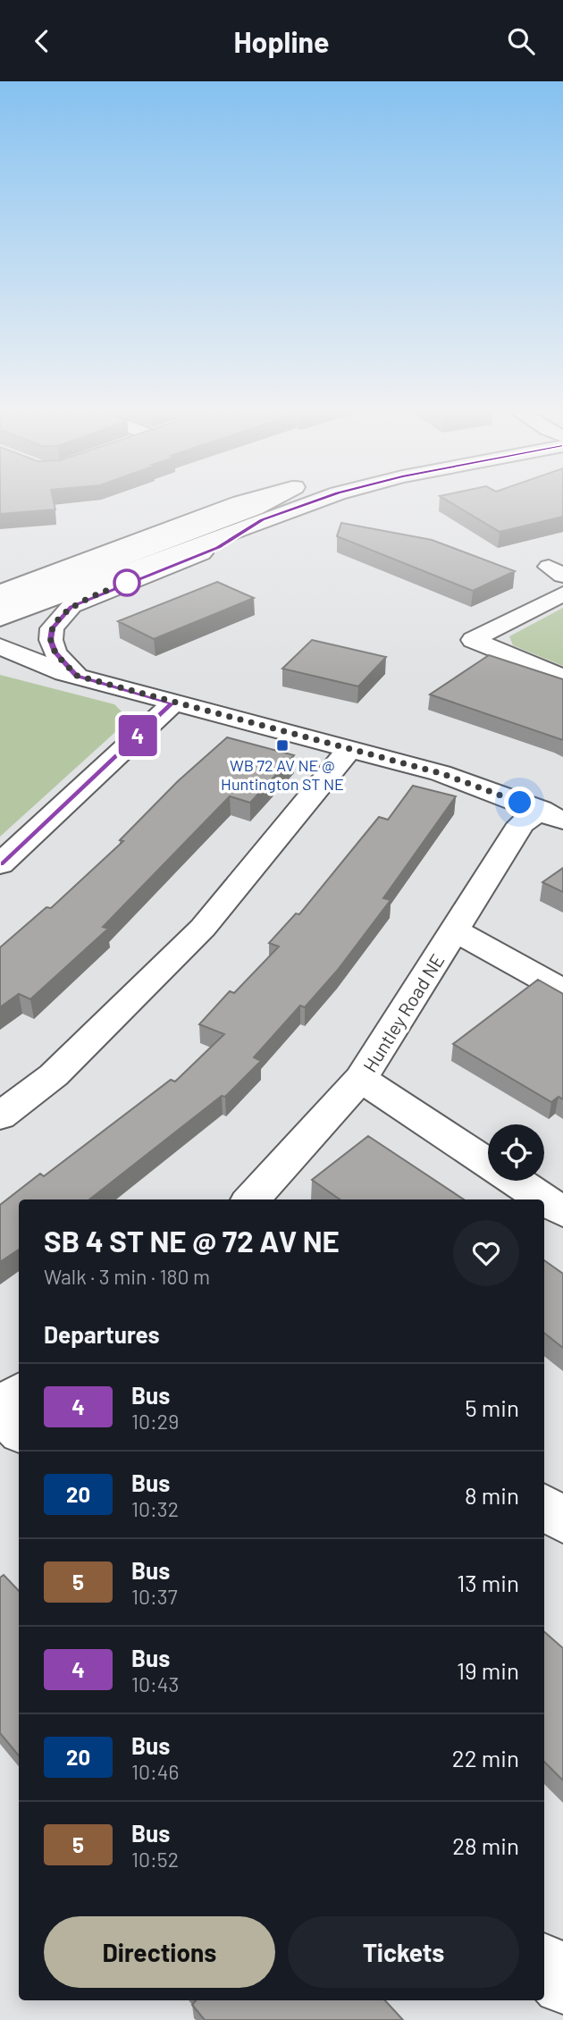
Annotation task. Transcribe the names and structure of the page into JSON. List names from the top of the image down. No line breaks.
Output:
{"streets":{"street":["Huntley Road NE"]},"places":{"transit":["WB 72 AV NE @ Huntington ST NE"]},"lines":["bus line 4"],"page":{"header":"Hopline","on_map":"4","heading":[["SB 4 ST NE @ 72 AV NE","Walk · 3 min · 180 m"],"Departures"],"list":[{"mark":"4","name":"Bus","note":"10:29","value":"5 min"},{"mark":"20","name":"Bus","note":"10:32","value":"8 min"},{"mark":"5","name":"Bus","note":"10:37","value":"13 min"},{"mark":"4","name":"Bus","note":"10:43","value":"19 min"},{"mark":"20","name":"Bus","note":"10:46","value":"22 min"},{"mark":"5","name":"Bus","note":"10:52","value":"28 min"}],"buttons":["Directions","Tickets"]}}
